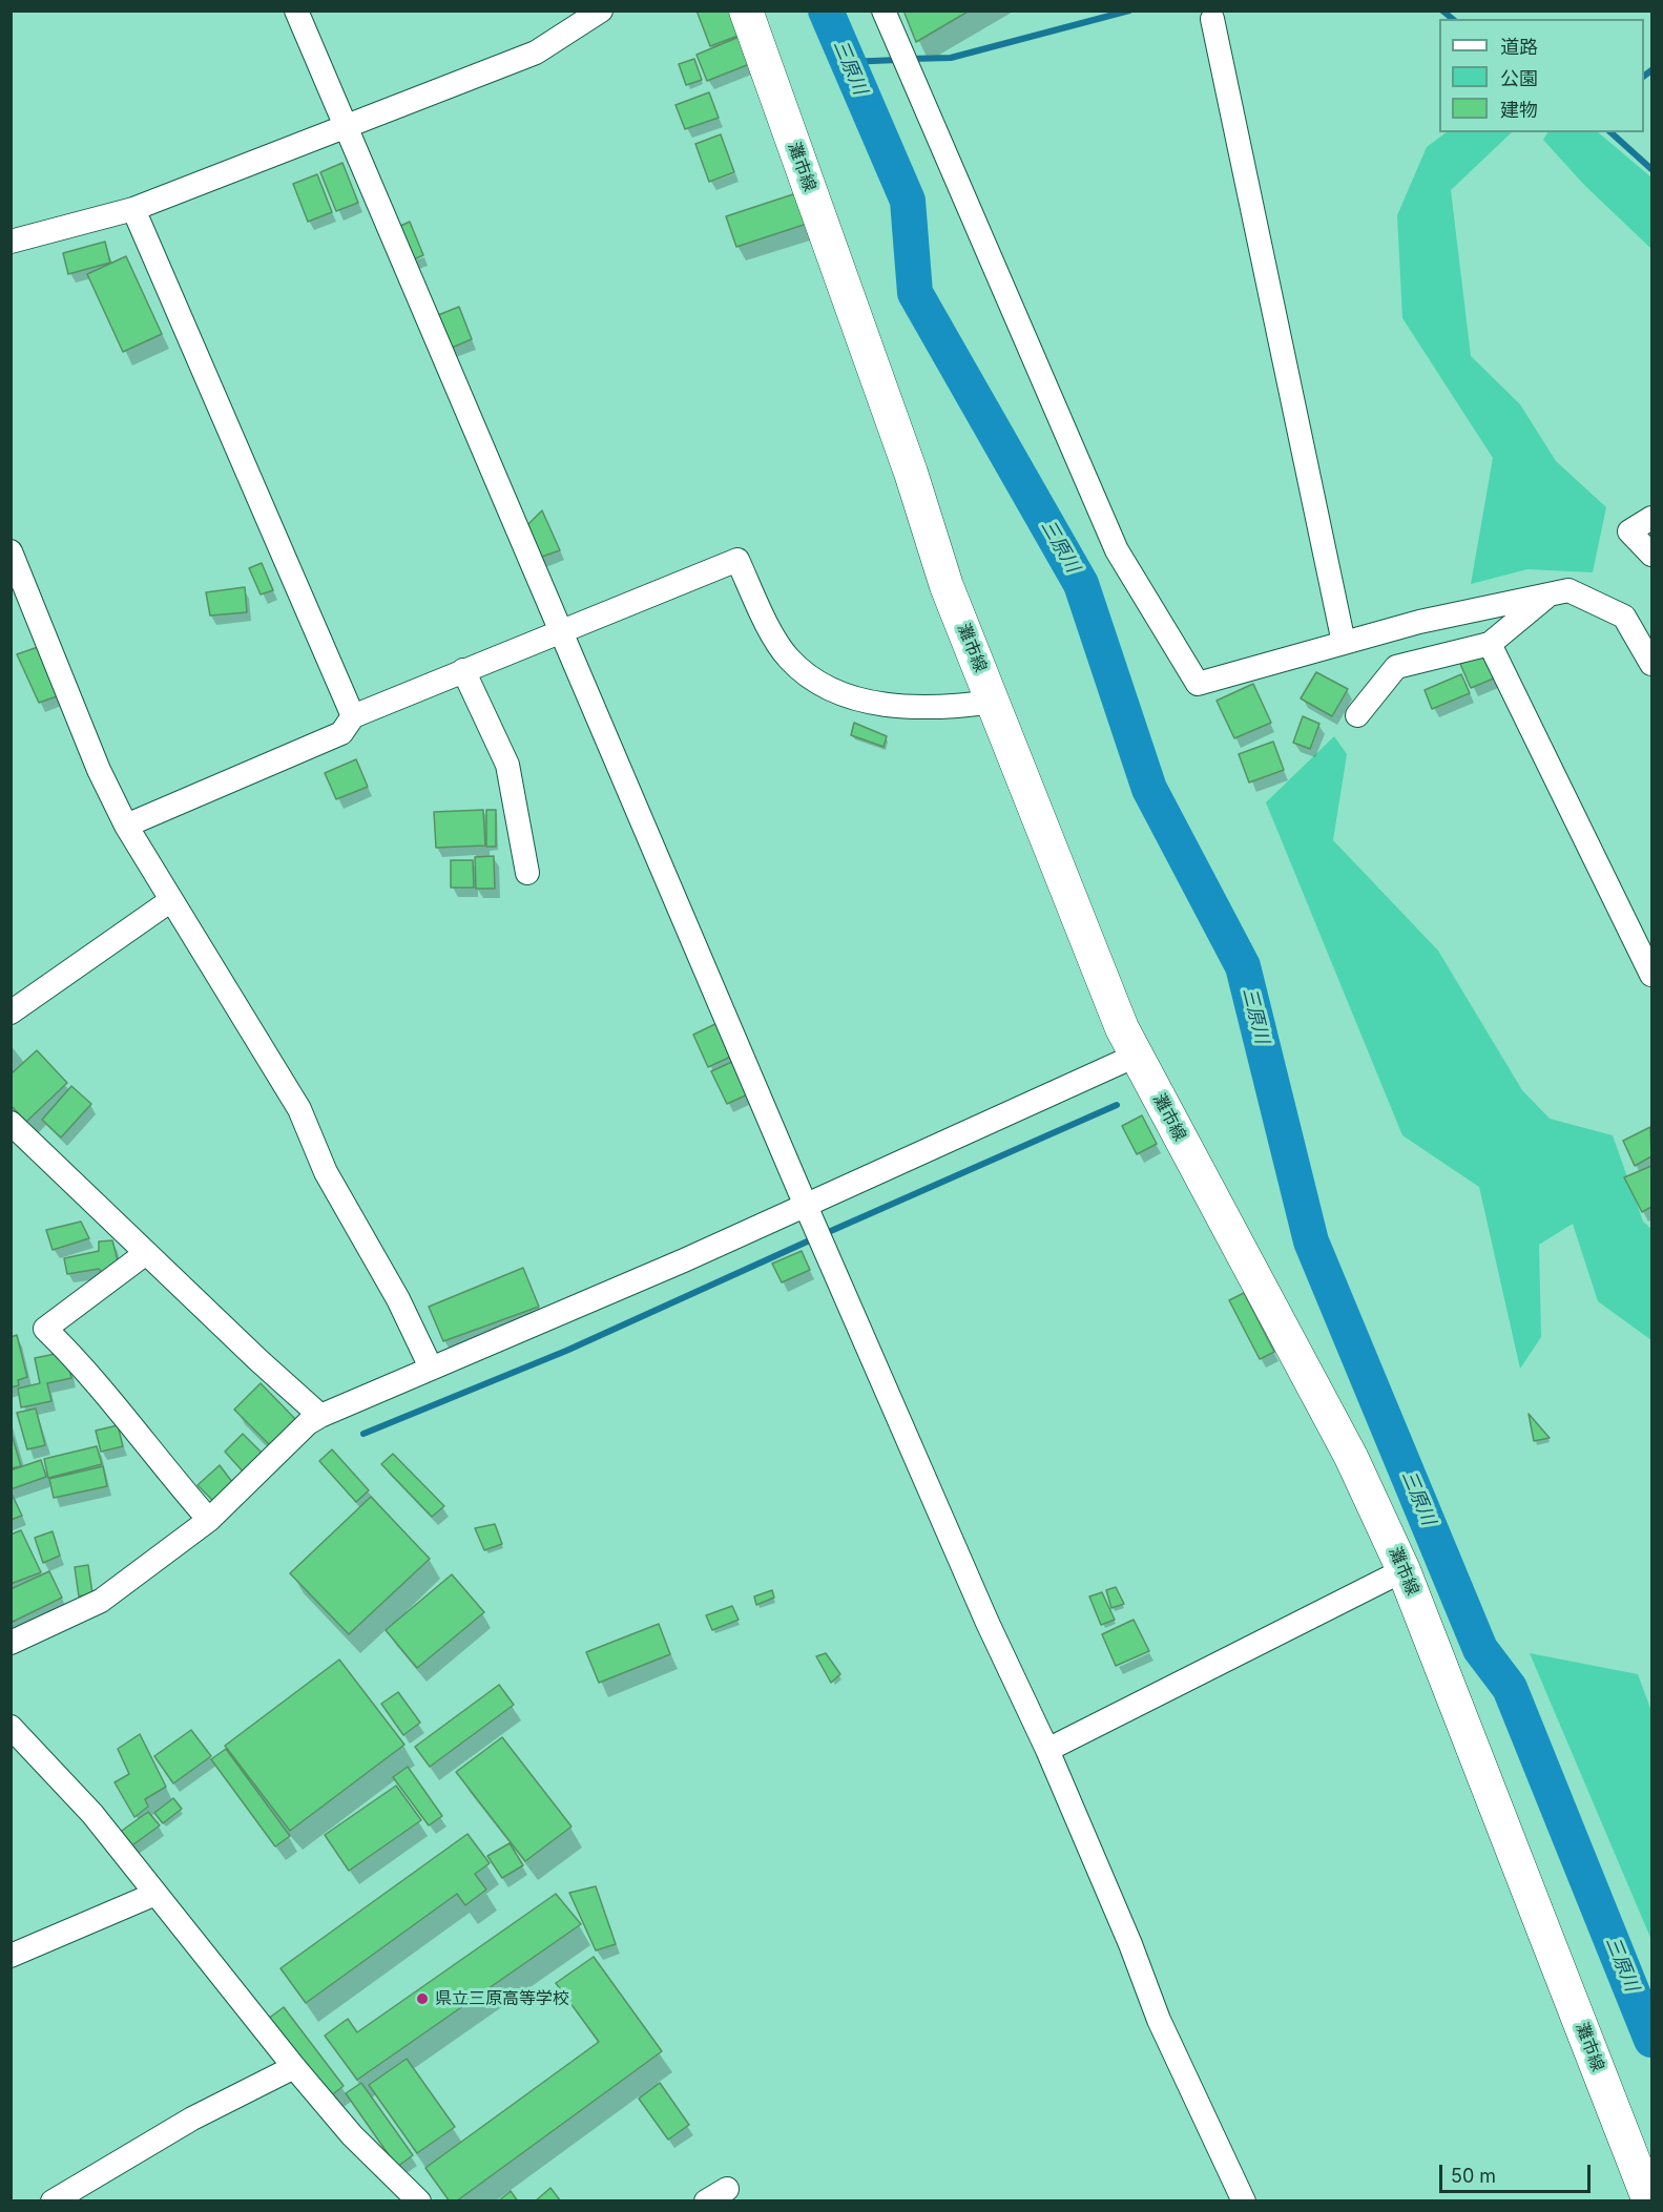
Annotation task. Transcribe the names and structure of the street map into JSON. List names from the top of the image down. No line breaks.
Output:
{"streets":{"main road":["灘市線"]},"water":["三原川"],"places":["県立三原高等学校"],"legend":["道路","公園","建物"],"scale_bar":"50 m"}
